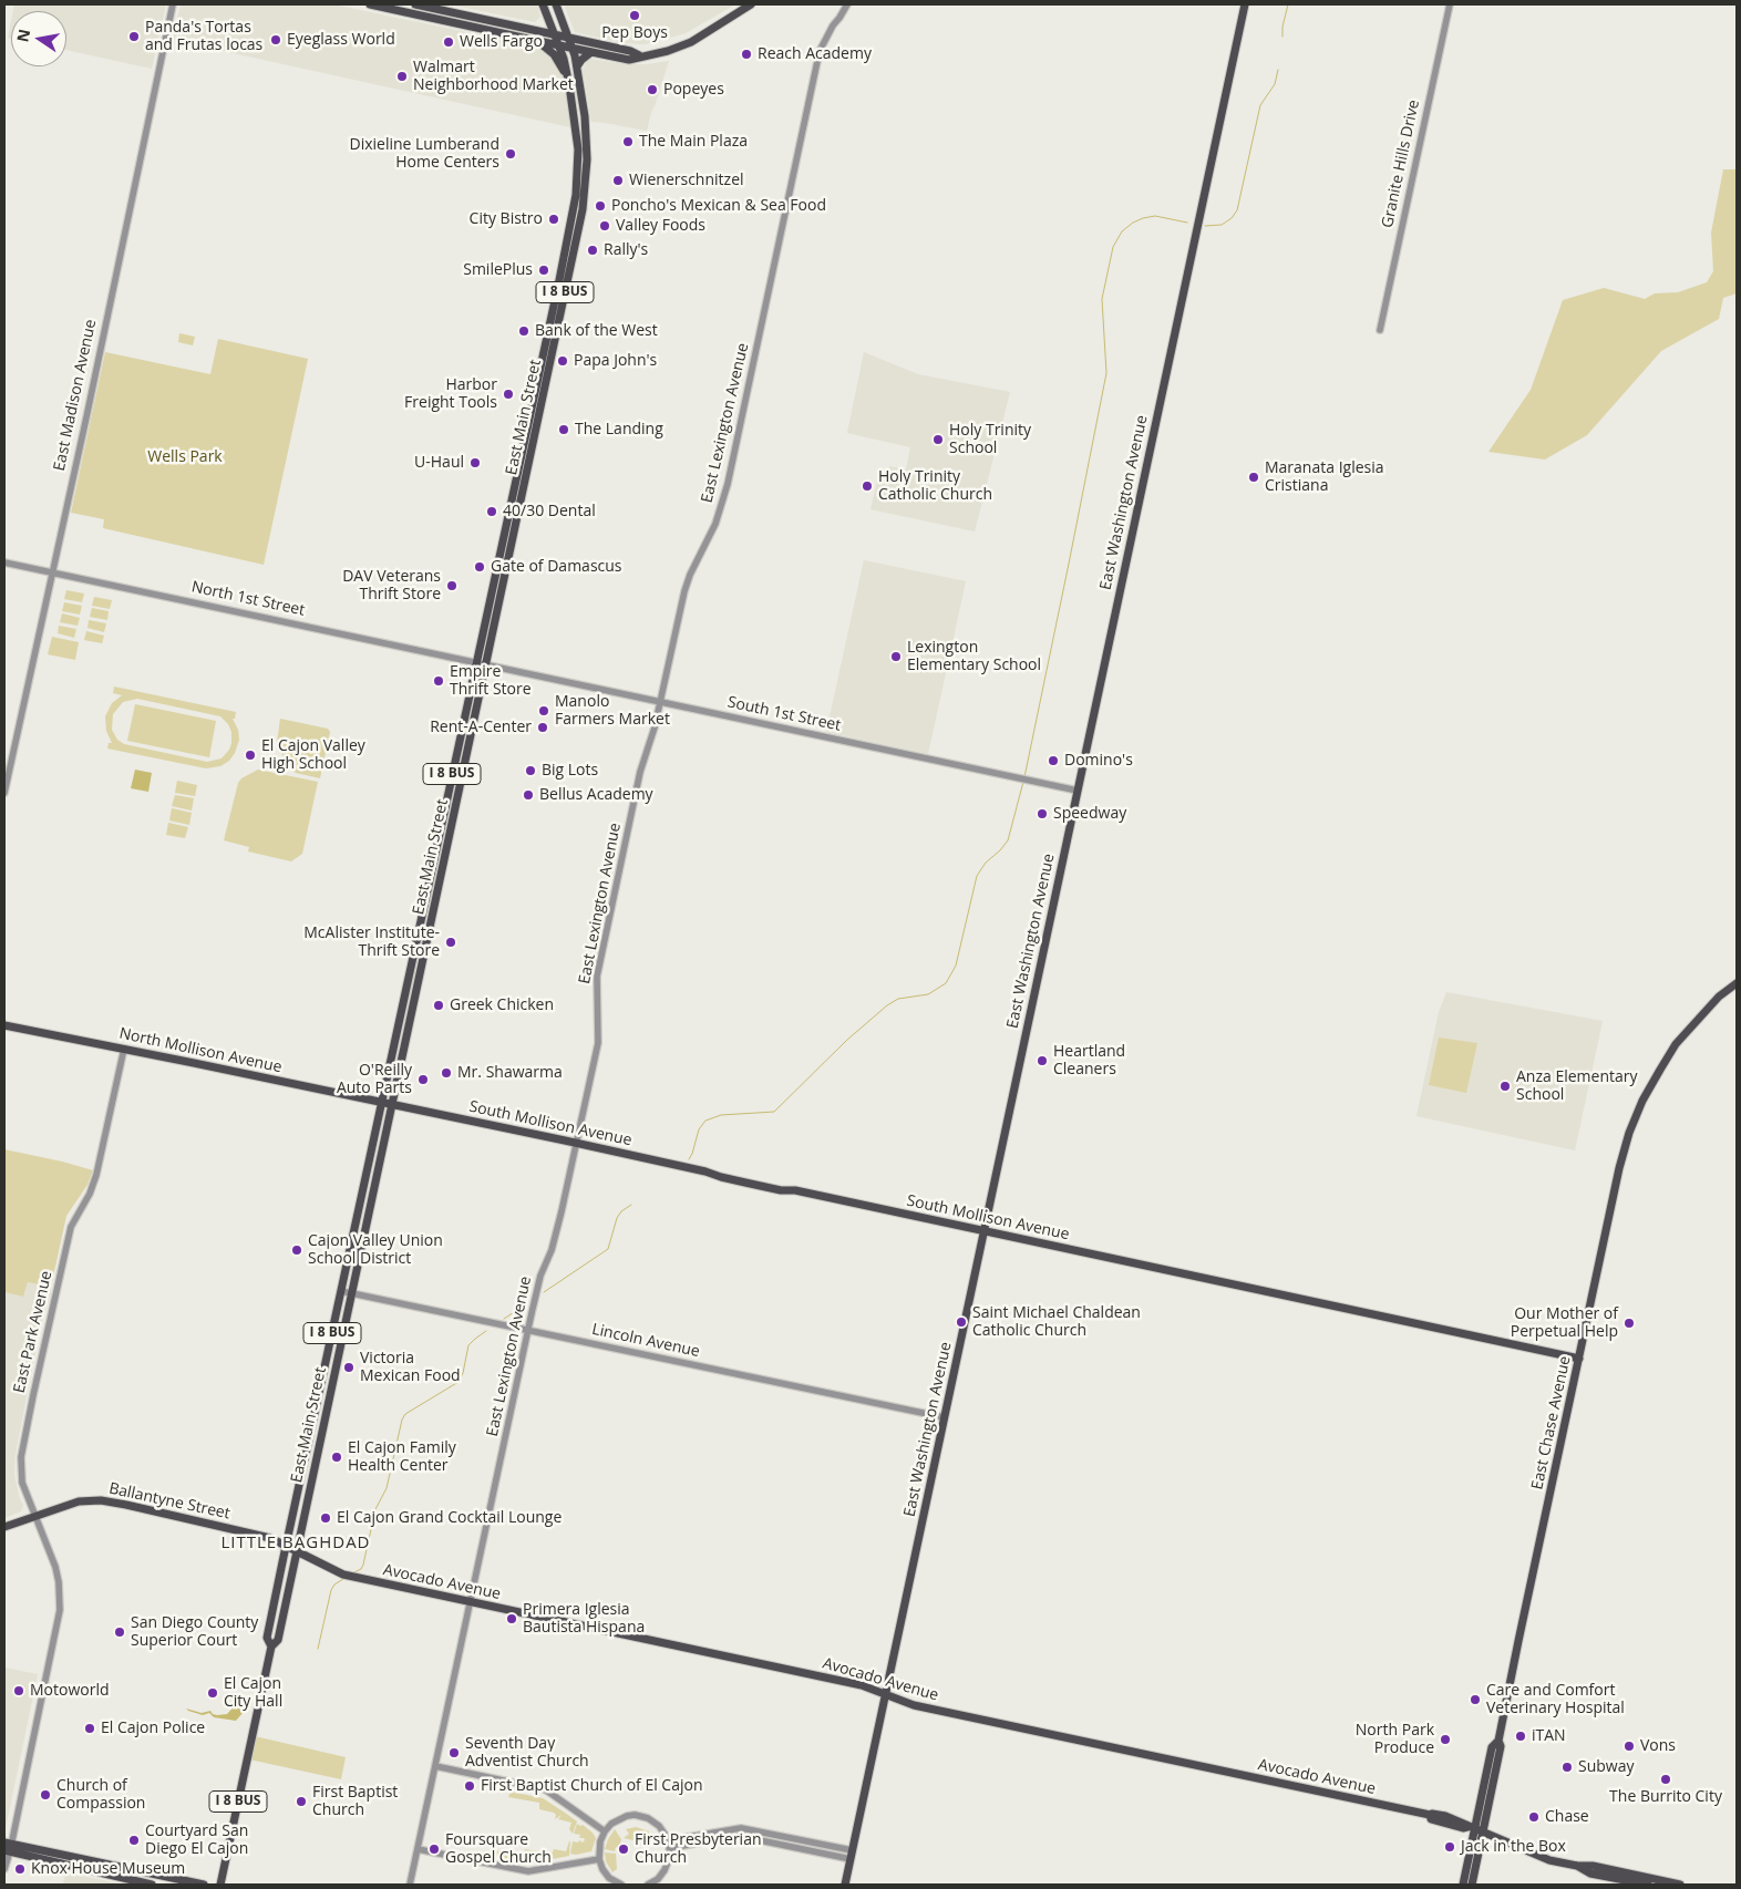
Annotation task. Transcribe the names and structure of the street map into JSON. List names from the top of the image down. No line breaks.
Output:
{"streets":{"main road":["I 8 BUS","East Main Street","East Washington Avenue","North Mollison Avenue","South Mollison Avenue","East Chase Avenue","Ballantyne Street","Avocado Avenue"],"street":["Granite Hills Drive","East Madison Avenue","East Lexington Avenue","North 1st Street","South 1st Street","East Park Avenue","Lincoln Avenue"]},"crossings":[["East Madison Avenue","North 1st Street"],["East Main Street","North 1st Street"],["East Main Street","South 1st Street"],["East Main Street","North Mollison Avenue"],["East Main Street","South Mollison Avenue"],["East Main Street","Lincoln Avenue"],["East Main Street","Ballantyne Street"],["East Main Street","Avocado Avenue"],["East Lexington Avenue","South 1st Street"],["East Lexington Avenue","South Mollison Avenue"],["East Lexington Avenue","Lincoln Avenue"],["East Lexington Avenue","Avocado Avenue"],["East Washington Avenue","South 1st Street"],["East Washington Avenue","South Mollison Avenue"],["East Washington Avenue","Lincoln Avenue"],["East Washington Avenue","Avocado Avenue"],["North 1st Street","South 1st Street"],["North Mollison Avenue","South Mollison Avenue"],["North Mollison Avenue","East Park Avenue"],["South Mollison Avenue","East Chase Avenue"],["East Park Avenue","Ballantyne Street"],["East Chase Avenue","Avocado Avenue"],["Ballantyne Street","Avocado Avenue"]],"districts":["LITTLE BAGHDAD"],"parks":["Wells Park"],"places":["Pep Boys","Panda's Tortas and Frutas locas","Eyeglass World","Wells Fargo","Reach Academy","Walmart Neighborhood Market","Popeyes","The Main Plaza","Dixieline Lumberand Home Centers","Wienerschnitzel","Poncho's Mexican & Sea Food","City Bistro","Valley Foods","Rally's","SmilePlus","Bank of the West","Papa John's","Harbor Freight Tools","The Landing","Holy Trinity School","U-Haul","Maranata Iglesia Cristiana","Holy Trinity Catholic Church","40/30 Dental","Gate of Damascus","DAV Veterans Thrift Store","Lexington Elementary School","Empire Thrift Store","Manolo Farmers Market","Rent-A-Center","El Cajon Valley High School","Domino's","Big Lots","Bellus Academy","Speedway","McAlister Institute- Thrift Store","Greek Chicken","Heartland Cleaners","Mr. Shawarma","O'Reilly Auto Parts","Anza Elementary School","Cajon Valley Union School District","Saint Michael Chaldean Catholic Church","Our Mother of Perpetual Help","Victoria Mexican Food","El Cajon Family Health Center","El Cajon Grand Cocktail Lounge","Primera Iglesia Bautista Hispana","San Diego County Superior Court","Motoworld","El Cajon City Hall","Care and Comfort Veterinary Hospital","El Cajon Police","iTAN","North Park Produce","Vons","Seventh Day Adventist Church","Subway","The Burrito City","First Baptist Church of El Cajon","Church of Compassion","First Baptist Church","Chase","Courtyard San Diego El Cajon","Jack in the Box","Foursquare Gospel Church","First Presbyterian Church","Knox House Museum"],"north":"left"}
